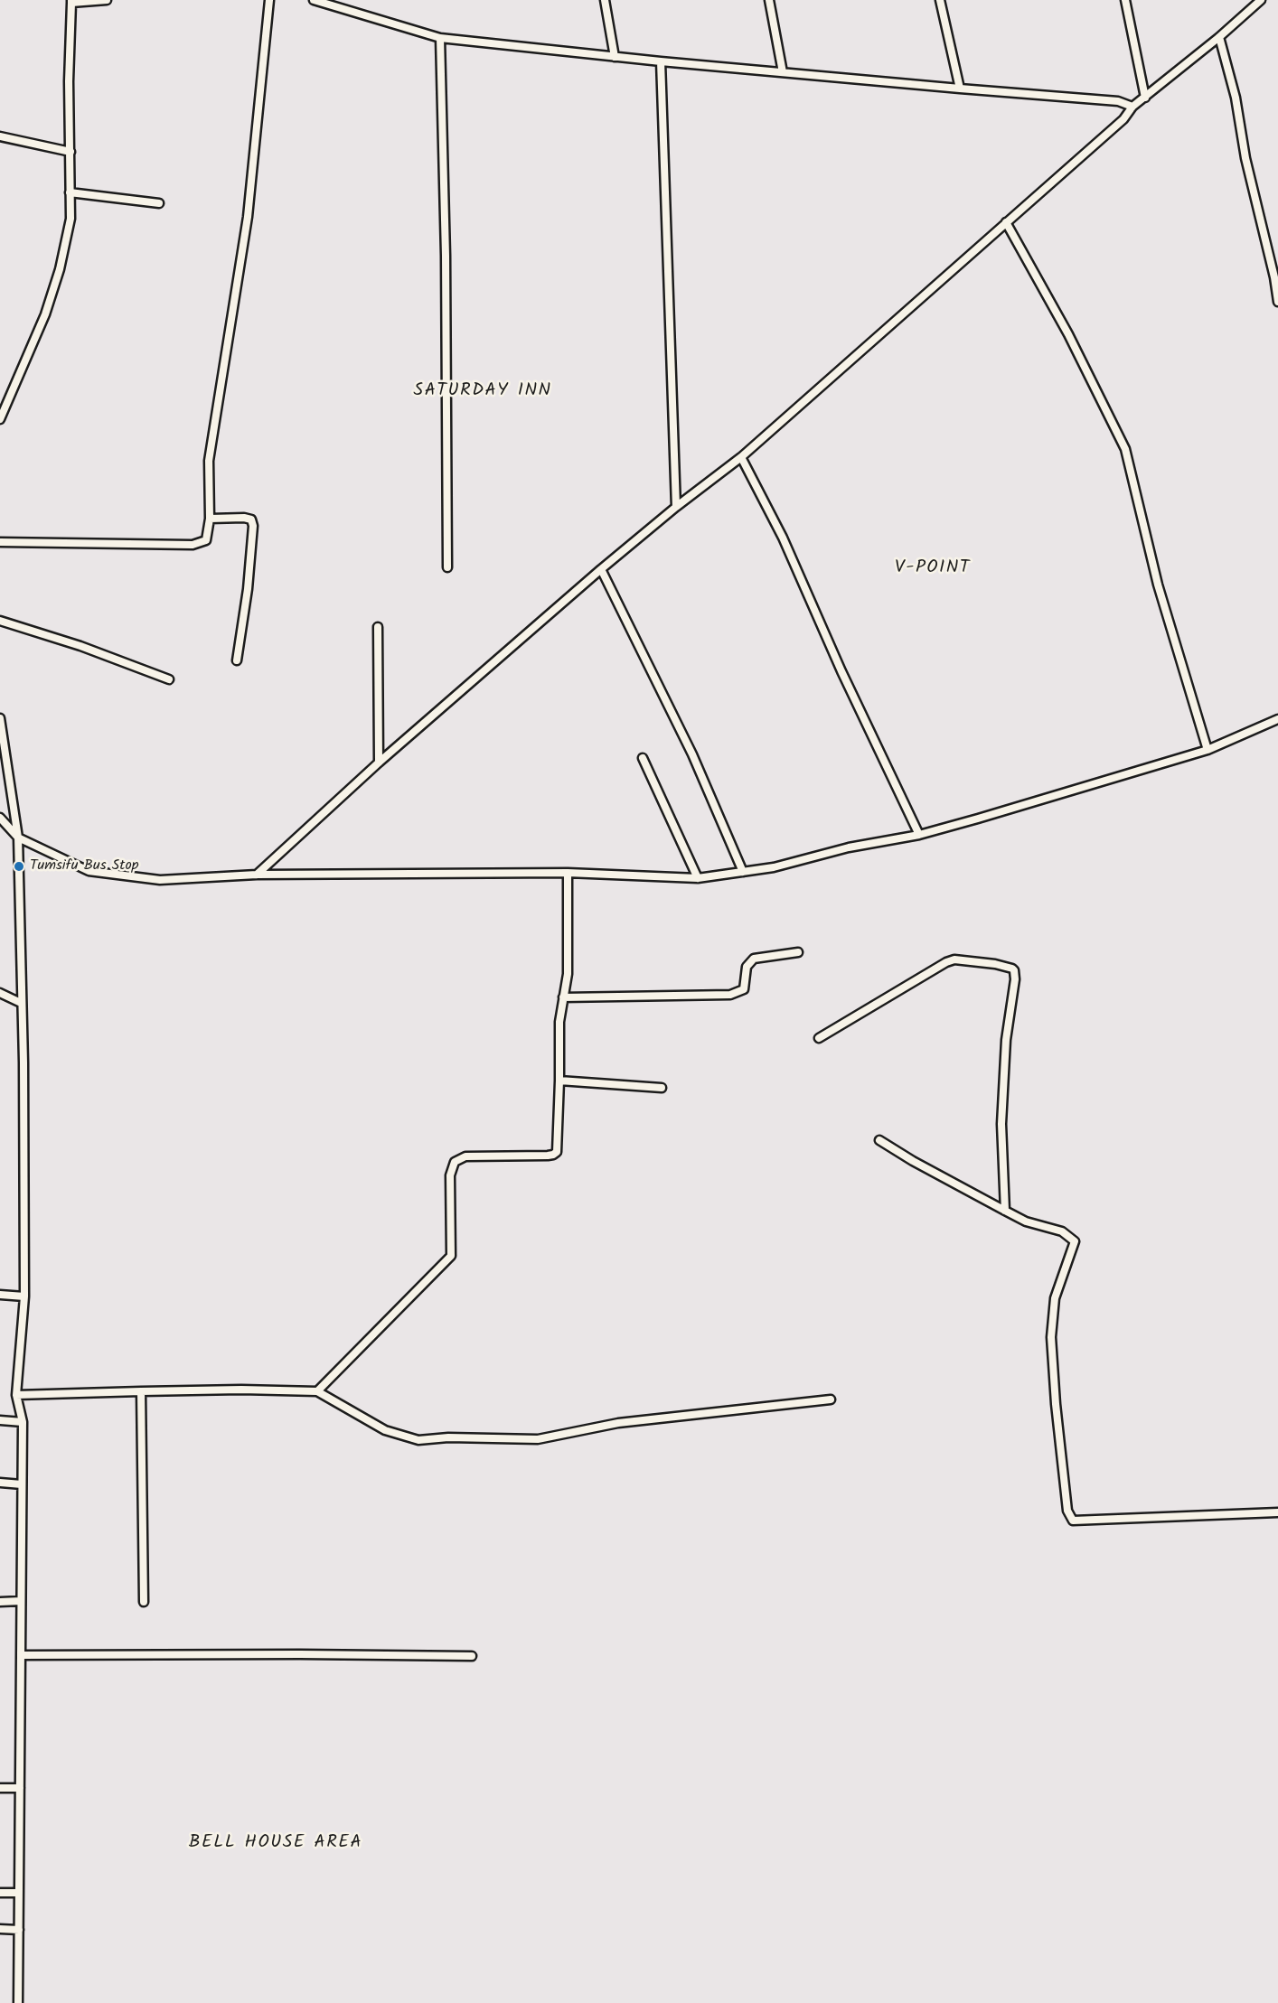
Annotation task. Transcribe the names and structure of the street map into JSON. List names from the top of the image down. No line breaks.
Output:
{"districts":["SATURDAY INN","V-POINT","BELL HOUSE AREA"],"places":["Tumsifu Bus Stop"]}
